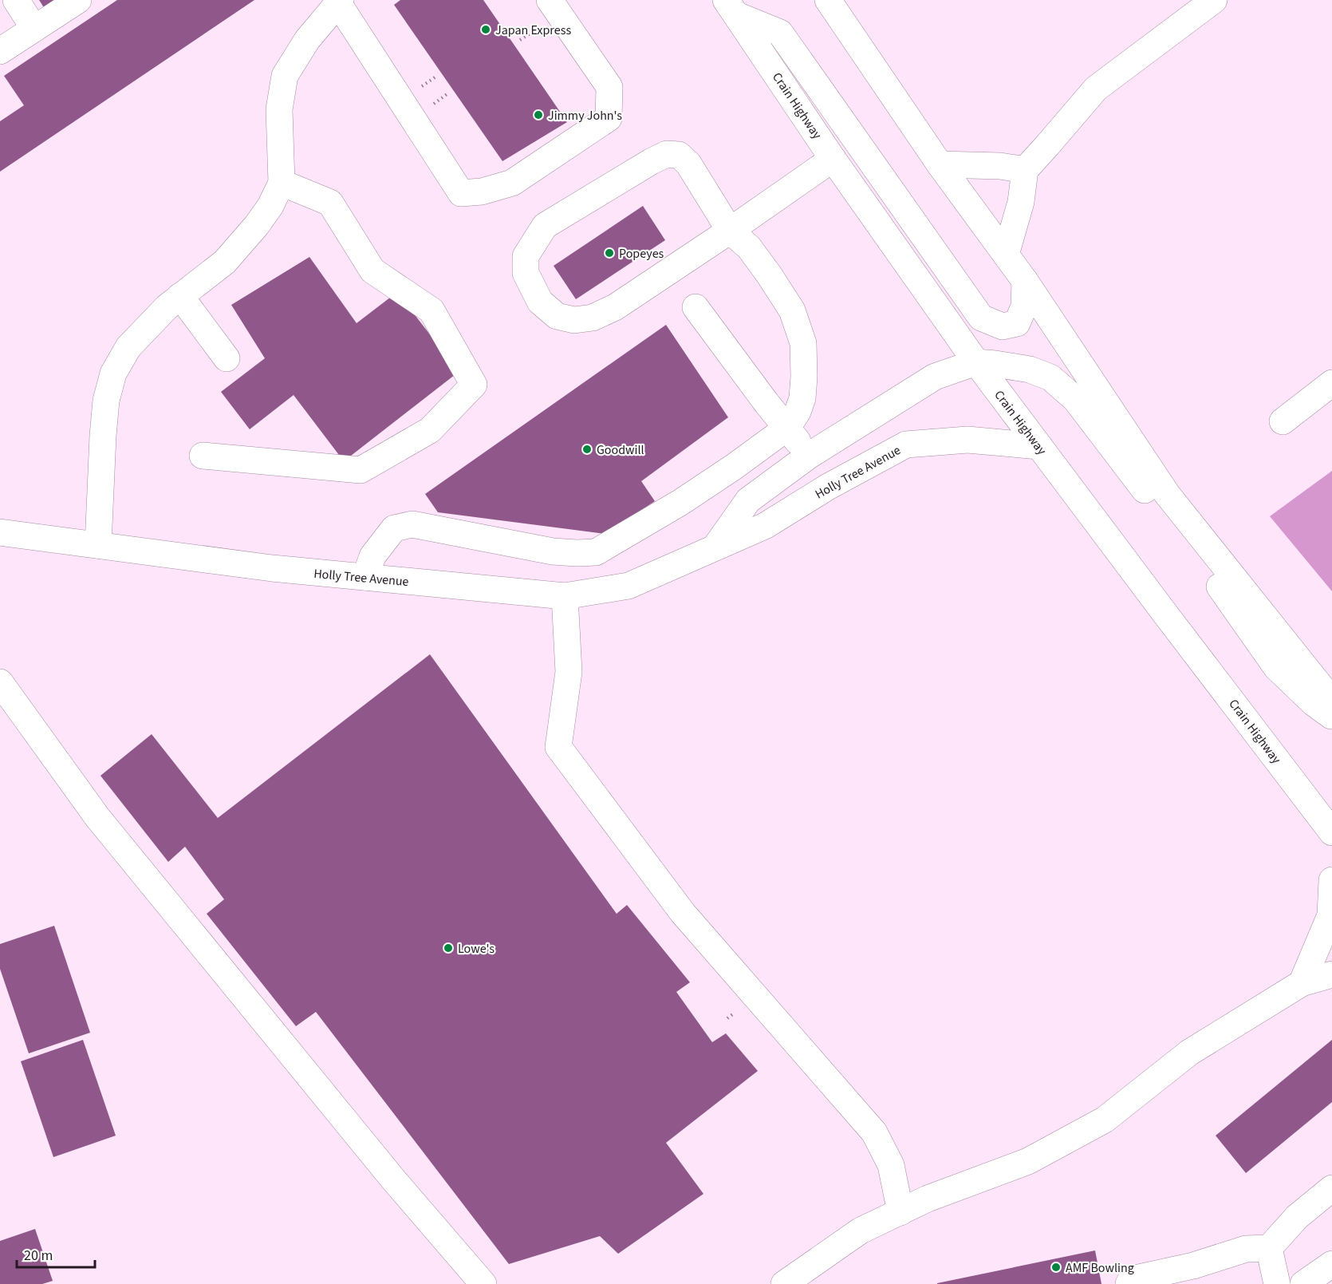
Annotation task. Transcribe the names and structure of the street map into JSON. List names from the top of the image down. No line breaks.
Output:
{"streets":{"main road":["Crain Highway","Holly Tree Avenue"]},"crossings":[["Crain Highway","Holly Tree Avenue"]],"places":["Japan Express","Jimmy John's","Popeyes","Goodwill","Lowe's","AMF Bowling"],"scale_bar":"20 m"}
